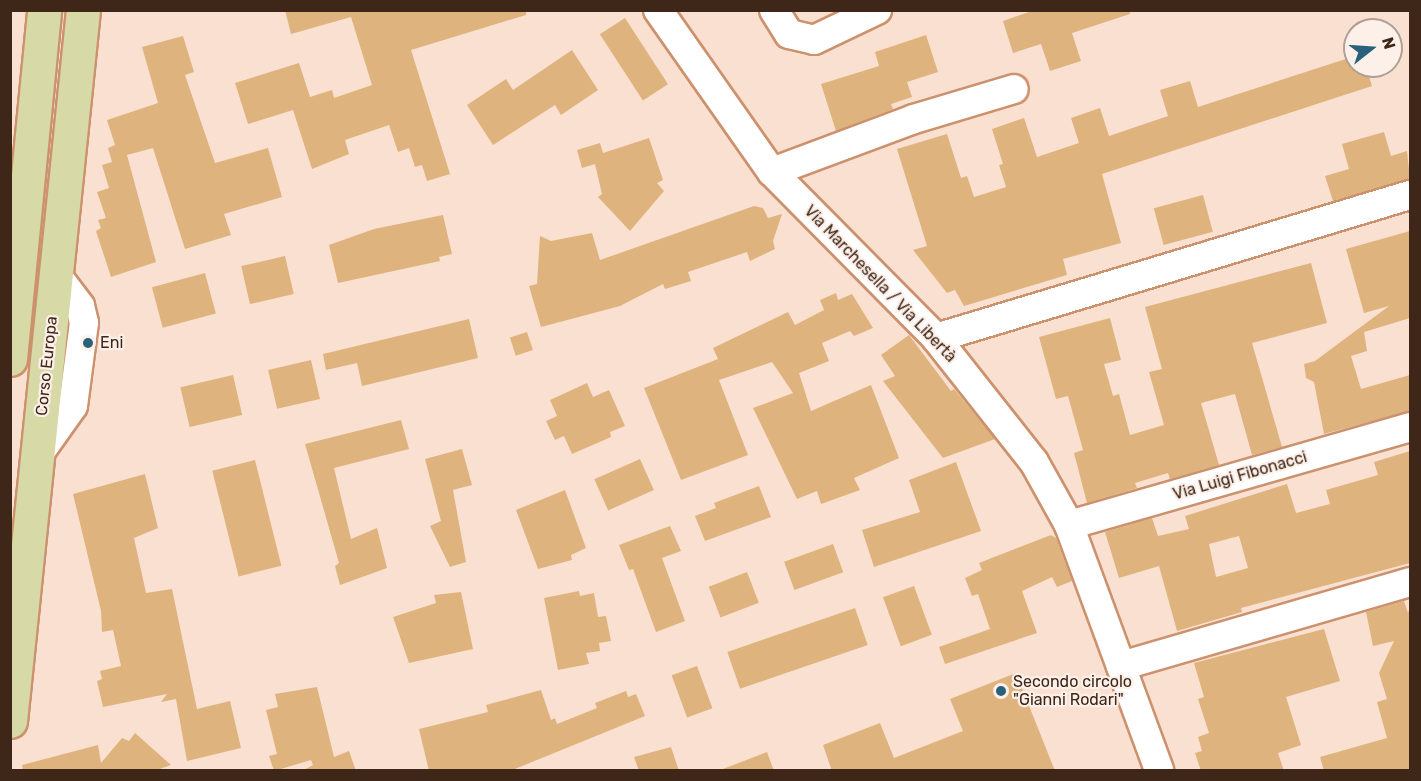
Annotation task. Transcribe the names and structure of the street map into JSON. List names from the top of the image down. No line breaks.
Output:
{"streets":{"main road":["Corso Europa"],"street":["Via Marchesella / Via Libertà","Via Luigi Fibonacci"]},"crossings":[["Via Marchesella / Via Libertà","Via Luigi Fibonacci"]],"places":["Eni","Secondo circolo \"Gianni Rodari\""],"north":"right"}
